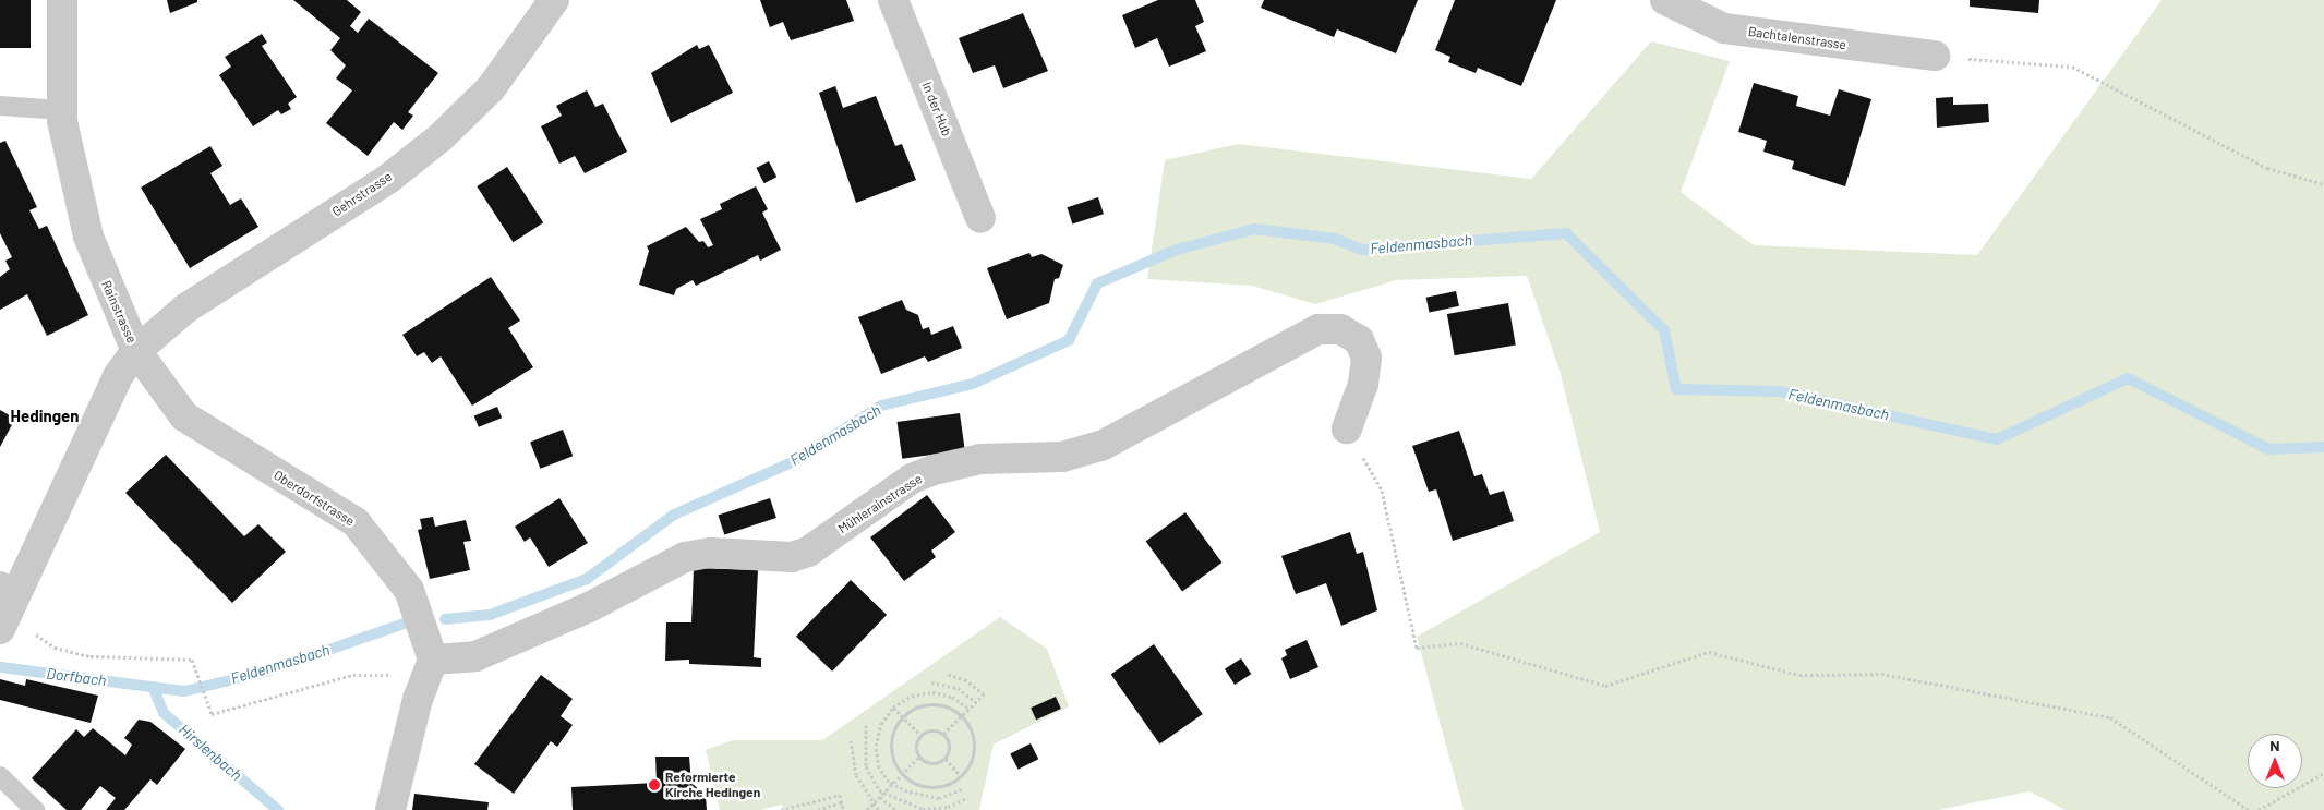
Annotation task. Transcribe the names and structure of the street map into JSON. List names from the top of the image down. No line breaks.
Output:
{"streets":{"street":["Bachtalenstrasse","In der Hub","Gehrstrasse","Rainstrasse","Oberdorfstrasse","Mühlerainstrasse"]},"crossings":[["Gehrstrasse","Rainstrasse"],["Gehrstrasse","Oberdorfstrasse"],["Rainstrasse","Oberdorfstrasse"],["Oberdorfstrasse","Mühlerainstrasse"]],"districts":["Hedingen"],"water":["Feldenmasbach","Dorfbach","Hirslenbach"],"places":["Reformierte Kirche Hedingen"],"north":"top"}
